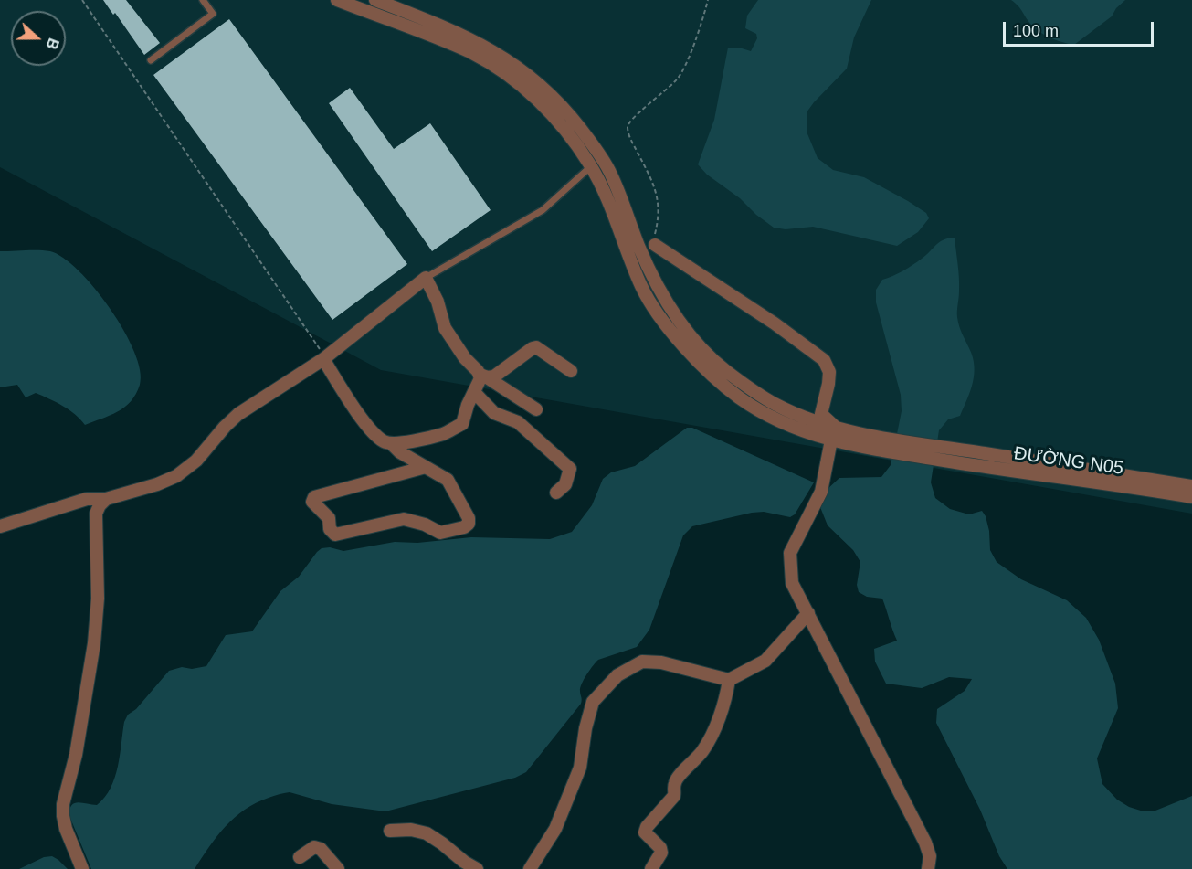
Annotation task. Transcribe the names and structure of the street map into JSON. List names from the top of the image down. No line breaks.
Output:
{"streets":{"street":["ĐƯỜNG N05"]},"scale_bar":"100 m","north":"right"}
